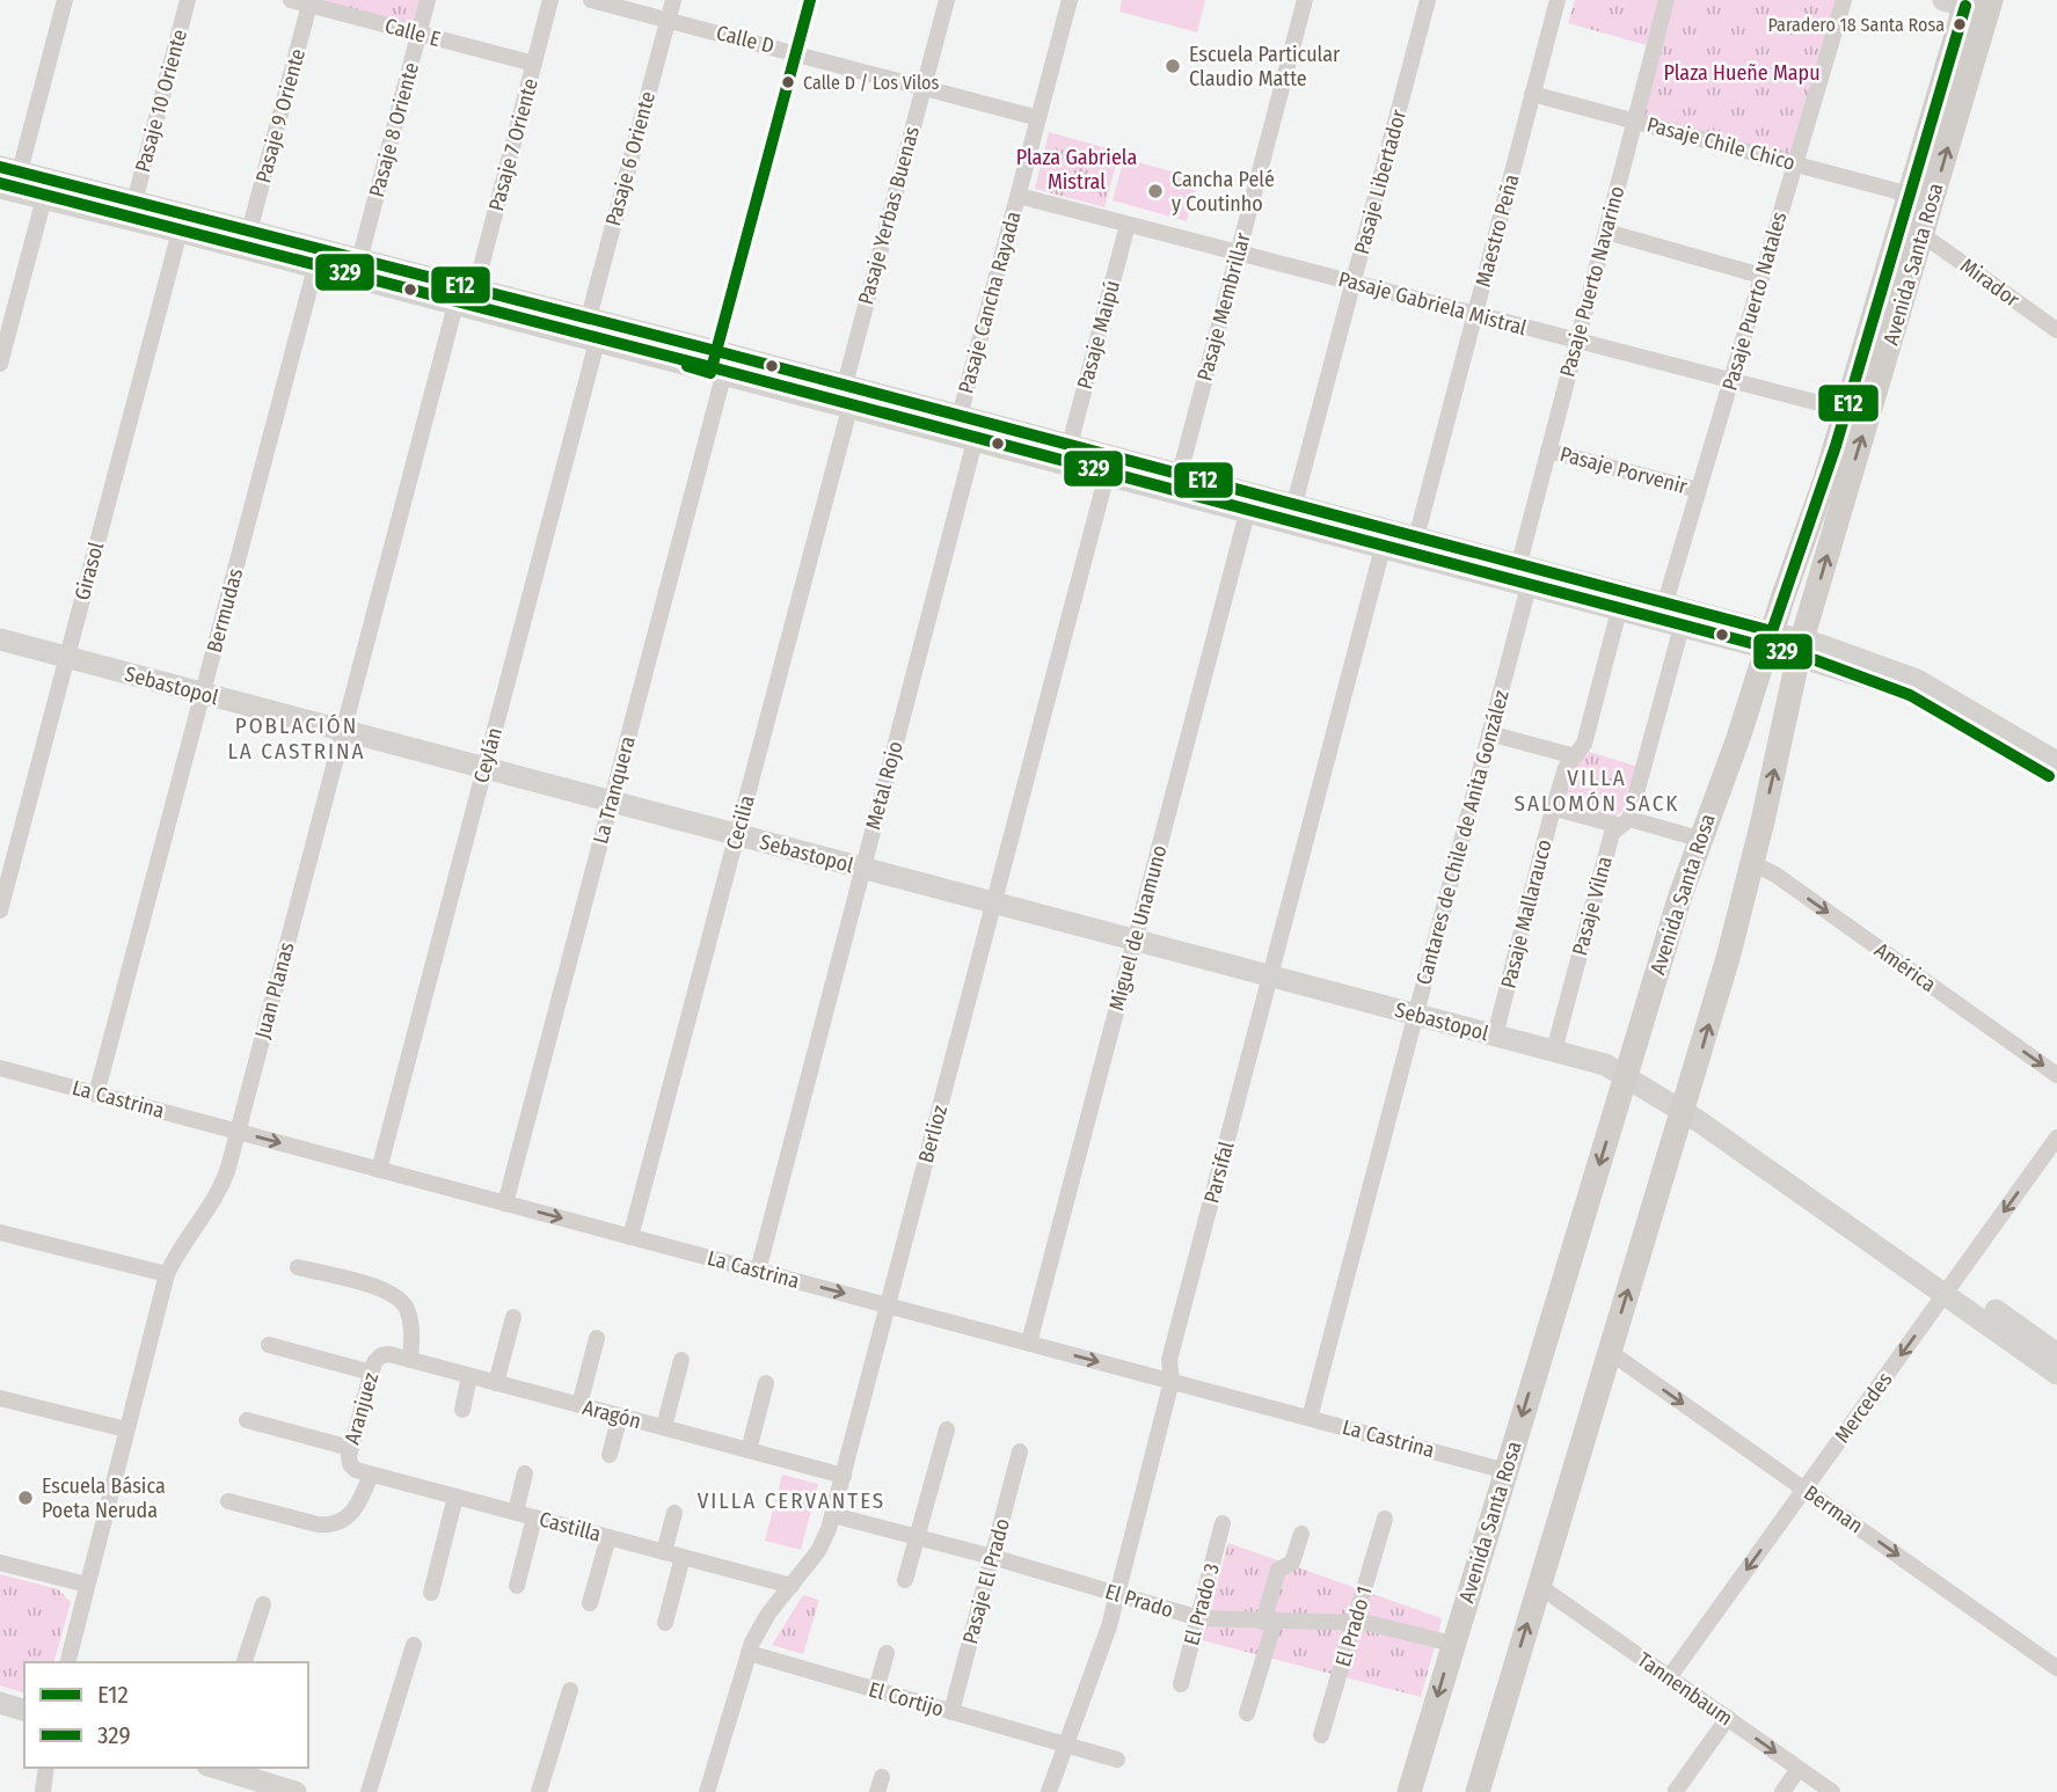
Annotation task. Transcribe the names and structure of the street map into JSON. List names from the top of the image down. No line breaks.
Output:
{"streets":{"main road":["Avenida Santa Rosa","Sebastopol"],"street":["Calle E","Calle D","Pasaje 10 Oriente","Pasaje 9 Oriente","Pasaje 8 Oriente","Pasaje Chile Chico","Pasaje 7 Oriente","Pasaje 6 Oriente","Pasaje Libertador","Pasaje Yerbas Buenas","Maestro Peña","Pasaje Puerto Navarino","Mirador","Pasaje Puerto Natales","Pasaje Cancha Rayada","Pasaje Gabriela Mistral","Pasaje Membrillar","Pasaje Maipú","Pasaje Porvenir","Girasol","Bermudas","Ceylán","Metal Rojo","La Tranquera","Cecilia","Cantares de Chile de Anita González","Pasaje Vilna","Pasaje Mallarauco","Miguel de Unamuno","América","Juan Planas","La Castrina","Berlioz","Parsifal","Mercedes","Aranjuez","Aragón","Berman","Castilla","Pasaje El Prado","El Prado","El Prado 3","El Prado 1","Tannenbaum","El Cortijo"]},"crossings":[["Calle E","Pasaje 9 Oriente"],["Calle E","Pasaje 8 Oriente"],["Calle E","Pasaje 7 Oriente"],["Calle D","Pasaje 6 Oriente"],["Calle D","Pasaje Yerbas Buenas"],["Calle D","Pasaje Cancha Rayada"],["Calle D","La Tranquera"],["Pasaje Chile Chico","Maestro Peña"],["Pasaje Chile Chico","Avenida Santa Rosa"],["Pasaje Chile Chico","Pasaje Puerto Navarino"],["Pasaje Chile Chico","Pasaje Puerto Natales"],["Pasaje Libertador","Pasaje Gabriela Mistral"],["Maestro Peña","Pasaje Gabriela Mistral"],["Avenida Santa Rosa","Mirador"],["Avenida Santa Rosa","Pasaje Gabriela Mistral"],["Avenida Santa Rosa","Sebastopol"],["Avenida Santa Rosa","América"],["Avenida Santa Rosa","La Castrina"],["Avenida Santa Rosa","Berman"],["Avenida Santa Rosa","El Prado"],["Avenida Santa Rosa","Tannenbaum"],["Pasaje Puerto Navarino","Pasaje Gabriela Mistral"],["Pasaje Puerto Navarino","Pasaje Porvenir"],["Pasaje Puerto Natales","Pasaje Gabriela Mistral"],["Pasaje Puerto Natales","Pasaje Porvenir"],["Pasaje Cancha Rayada","Pasaje Gabriela Mistral"],["Pasaje Gabriela Mistral","Pasaje Membrillar"],["Pasaje Gabriela Mistral","Pasaje Maipú"],["Girasol","Sebastopol"],["Bermudas","Sebastopol"],["Bermudas","La Castrina"],["Sebastopol","Ceylán"],["Sebastopol","Metal Rojo"],["Sebastopol","La Tranquera"],["Sebastopol","Cecilia"],["Sebastopol","Cantares de Chile de Anita González"],["Sebastopol","Pasaje Vilna"],["Sebastopol","Pasaje Mallarauco"],["Sebastopol","Miguel de Unamuno"],["Sebastopol","Juan Planas"],["Sebastopol","Berlioz"],["Sebastopol","Parsifal"],["Sebastopol","Mercedes"],["Ceylán","La Castrina"],["Metal Rojo","La Castrina"],["La Tranquera","La Castrina"],["Cecilia","La Castrina"],["Cantares de Chile de Anita González","La Castrina"],["Miguel de Unamuno","La Castrina"],["Juan Planas","La Castrina"],["La Castrina","Berlioz"],["La Castrina","Parsifal"],["Berlioz","Aragón"],["Berlioz","Castilla"],["Berlioz","El Prado"],["Berlioz","El Cortijo"],["Parsifal","El Prado"],["Parsifal","El Cortijo"],["Mercedes","Berman"],["Mercedes","Tannenbaum"],["Aranjuez","Aragón"],["Aranjuez","Castilla"],["Pasaje El Prado","El Prado"],["Pasaje El Prado","El Cortijo"],["El Prado","El Prado 3"],["El Prado","El Prado 1"]],"one_way":["América","La Castrina","Mercedes","Berman"],"districts":["POBLACIÓN LA CASTRINA","VILLA SALOMÓN SACK","VILLA CERVANTES"],"parks":["Plaza Hueñe Mapu","Plaza Gabriela Mistral"],"places":["Paradero 18 Santa Rosa","Escuela Particular Claudio Matte","Calle D / Los Vilos","Cancha Pelé y Coutinho","Escuela Básica Poeta Neruda"],"lines":["transit line E12","transit line 329"],"legend":["E12","329"]}
